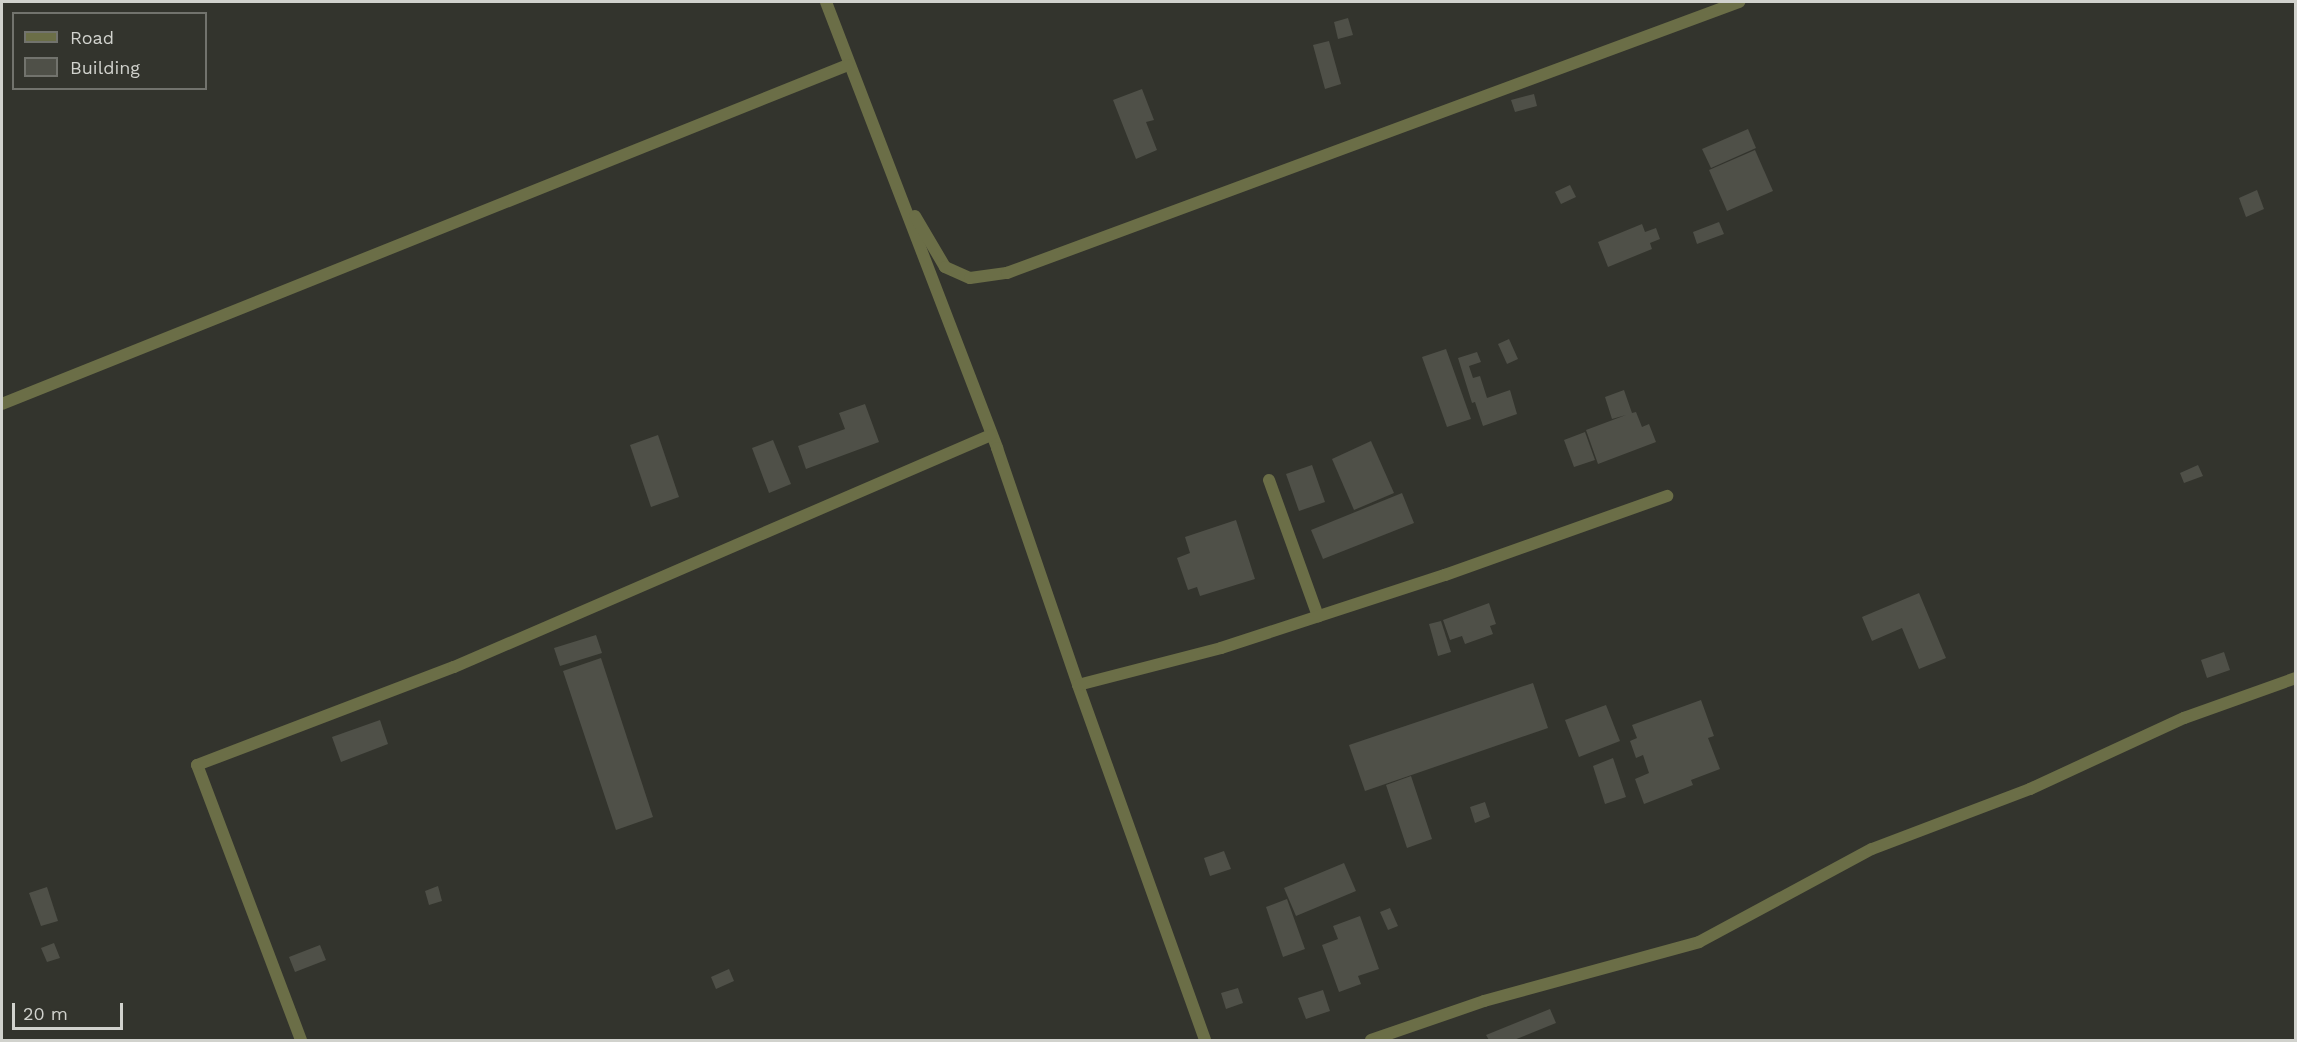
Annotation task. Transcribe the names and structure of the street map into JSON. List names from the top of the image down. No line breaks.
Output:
{"legend":["Road","Building"],"scale_bar":"20 m"}
